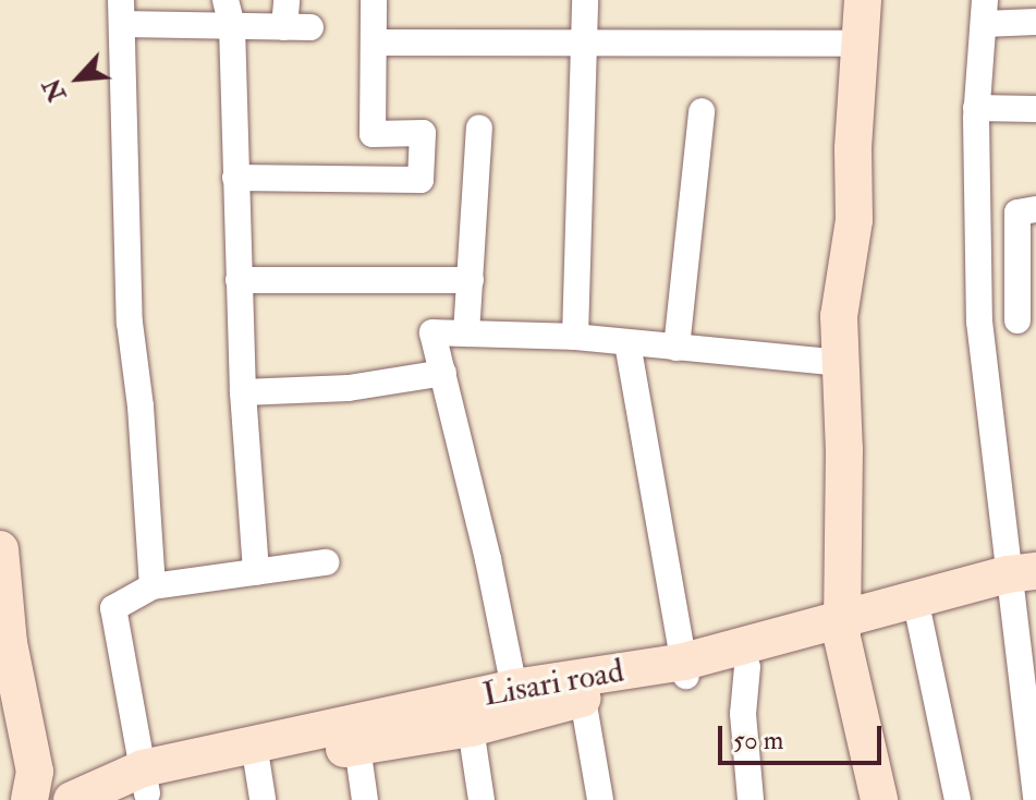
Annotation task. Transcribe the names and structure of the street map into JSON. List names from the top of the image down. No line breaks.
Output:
{"streets":{"street":["Lisari road"]},"scale_bar":"50 m","north":"bottom left"}
